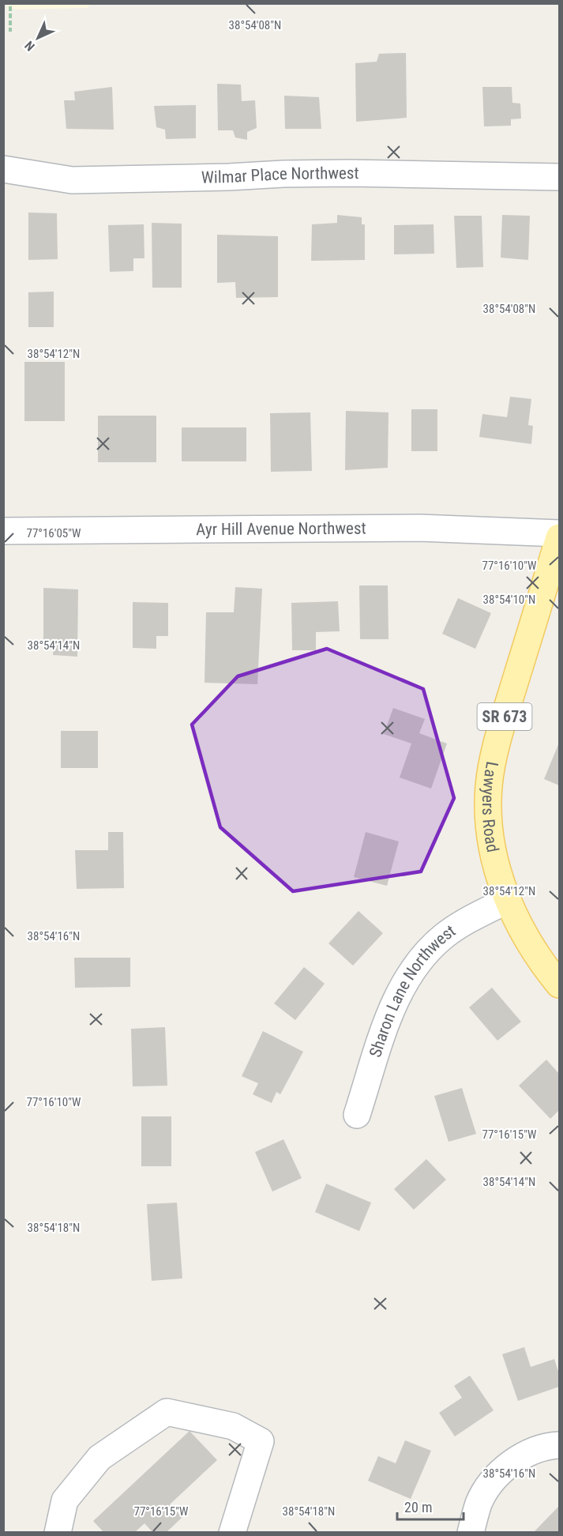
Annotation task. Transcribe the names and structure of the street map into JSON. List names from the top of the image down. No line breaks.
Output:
{"streets":{"main road":["SR 673","Lawyers Road"],"street":["Wilmar Place Northwest","Ayr Hill Avenue Northwest","Sharon Lane Northwest"]},"crossings":[["Lawyers Road","Sharon Lane Northwest"]],"scale_bar":"20 m","north":"bottom left","coordinates":["38°54'08\"N","38°54'12\"N","77°16'05\"W","77°16'10\"W","38°54'10\"N","38°54'14\"N","38°54'16\"N","77°16'15\"W","38°54'18\"N"]}
